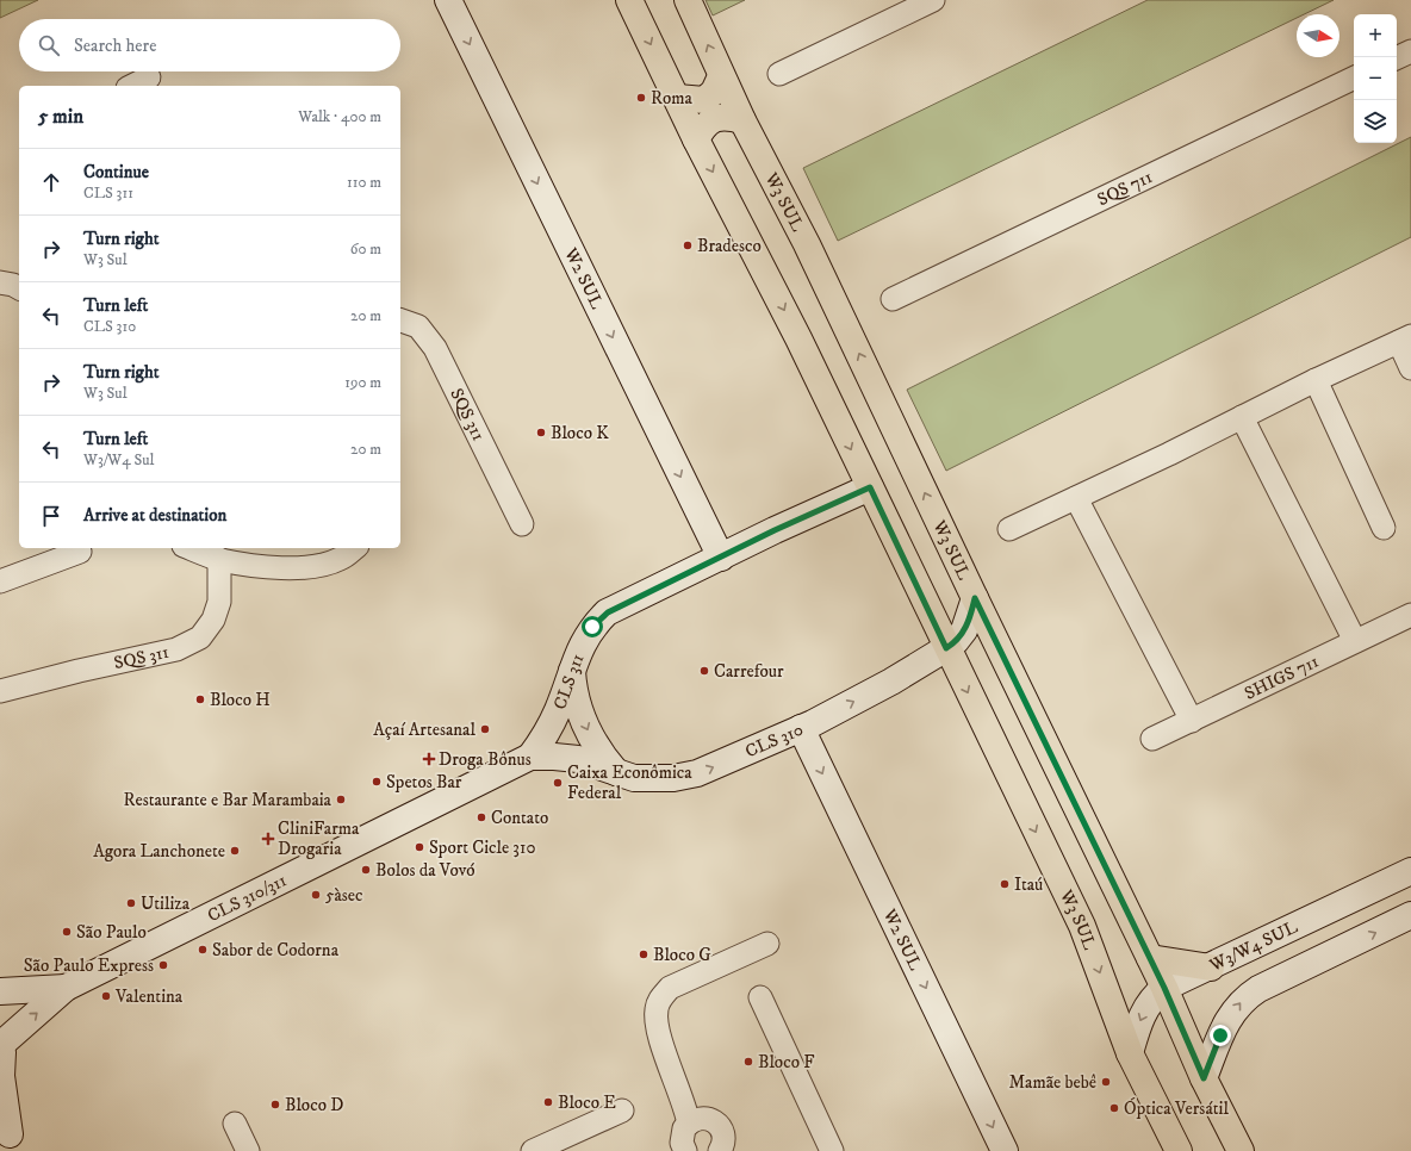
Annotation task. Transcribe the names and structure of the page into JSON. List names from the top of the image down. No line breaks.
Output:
{"streets":{"main road":["W3 SUL"],"street":["SQS 711","W2 SUL","SQS 311","SHIGS 711","CLS 311","CLS 310","CLS 310/311","W3/W4 SUL"]},"crossings":[["W3 SUL","CLS 311"],["W3 SUL","CLS 310"],["W3 SUL","W3/W4 SUL"],["W2 SUL","CLS 311"],["W2 SUL","CLS 310"],["CLS 311","CLS 310"],["CLS 311","CLS 310/311"],["CLS 310","CLS 310/311"]],"one_way":["W2 SUL","CLS 310"],"places":{"other":["Roma","Bradesco","Bloco K","Carrefour","Bloco H","Açaí Artesanal","Spetos Bar","Caixa Econômica Federal","Restaurante e Bar Marambaia","Contato","Sport Cicle 310","Agora Lanchonete","Bolos da Vovó","Itaú","5àsec","Utiliza","São Paulo","Sabor de Codorna","Bloco G","São Paulo Express","Valentina","Bloco F","Mamãe bebê","Bloco E","Bloco D","Óptica Versátil"],"health":["Droga Bônus","CliniFarma Drogaria"]},"north":"right","page":{"map_buttons":["+","−"],"search":"Search here","heading":["5 min","Walk · 400 m"],"list":[["Continue","CLS 311","110 m"],["Turn right","W3 Sul","60 m"],["Turn left","CLS 310","20 m"],["Turn right","W3 Sul","190 m"],["Turn left","W3/W4 Sul","20 m"],"Arrive at destination"]}}
